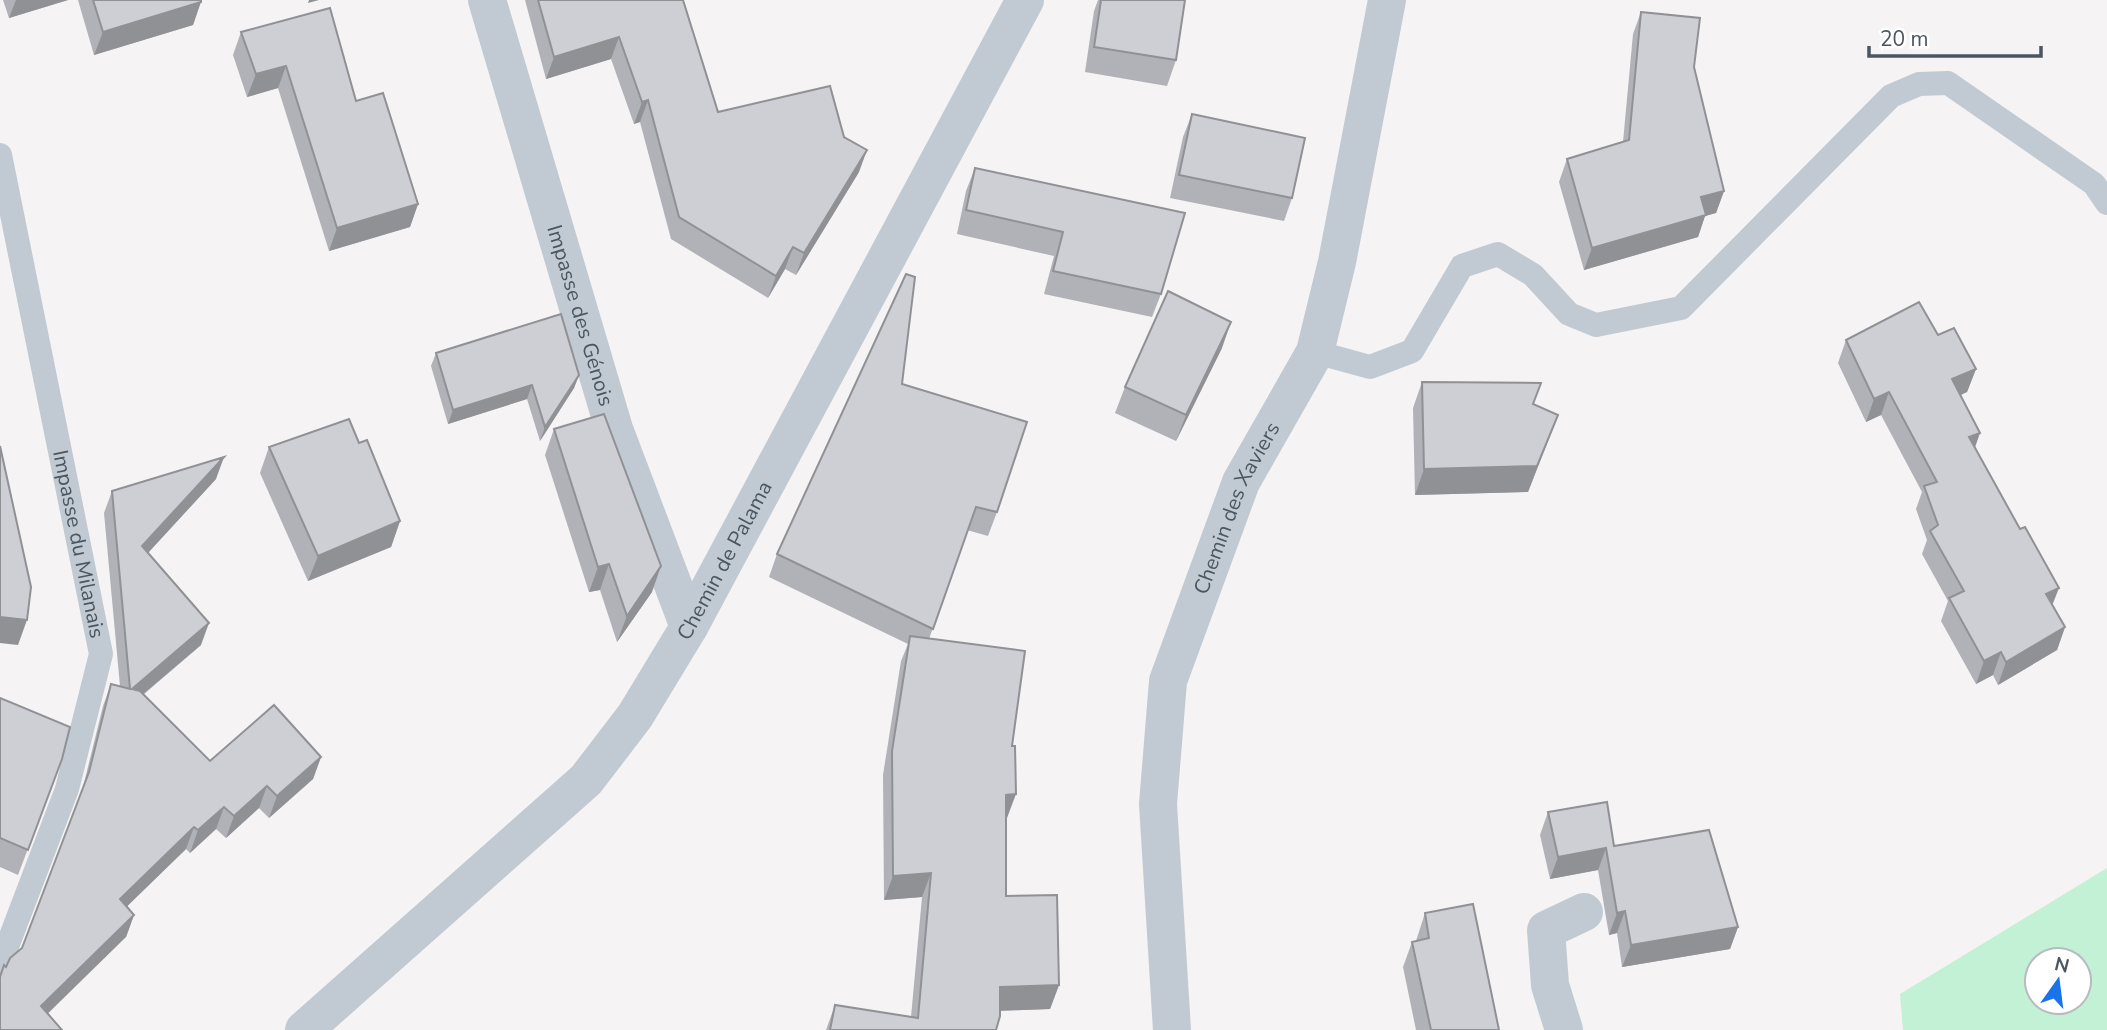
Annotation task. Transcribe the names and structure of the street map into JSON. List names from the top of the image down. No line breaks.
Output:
{"streets":{"street":["Impasse des Génois","Chemin des Xaviers","Chemin de Palama"],"lane":["Impasse du Milanais"]},"crossings":[["Impasse des Génois","Chemin de Palama"]],"scale_bar":"20 m","north":"top"}
